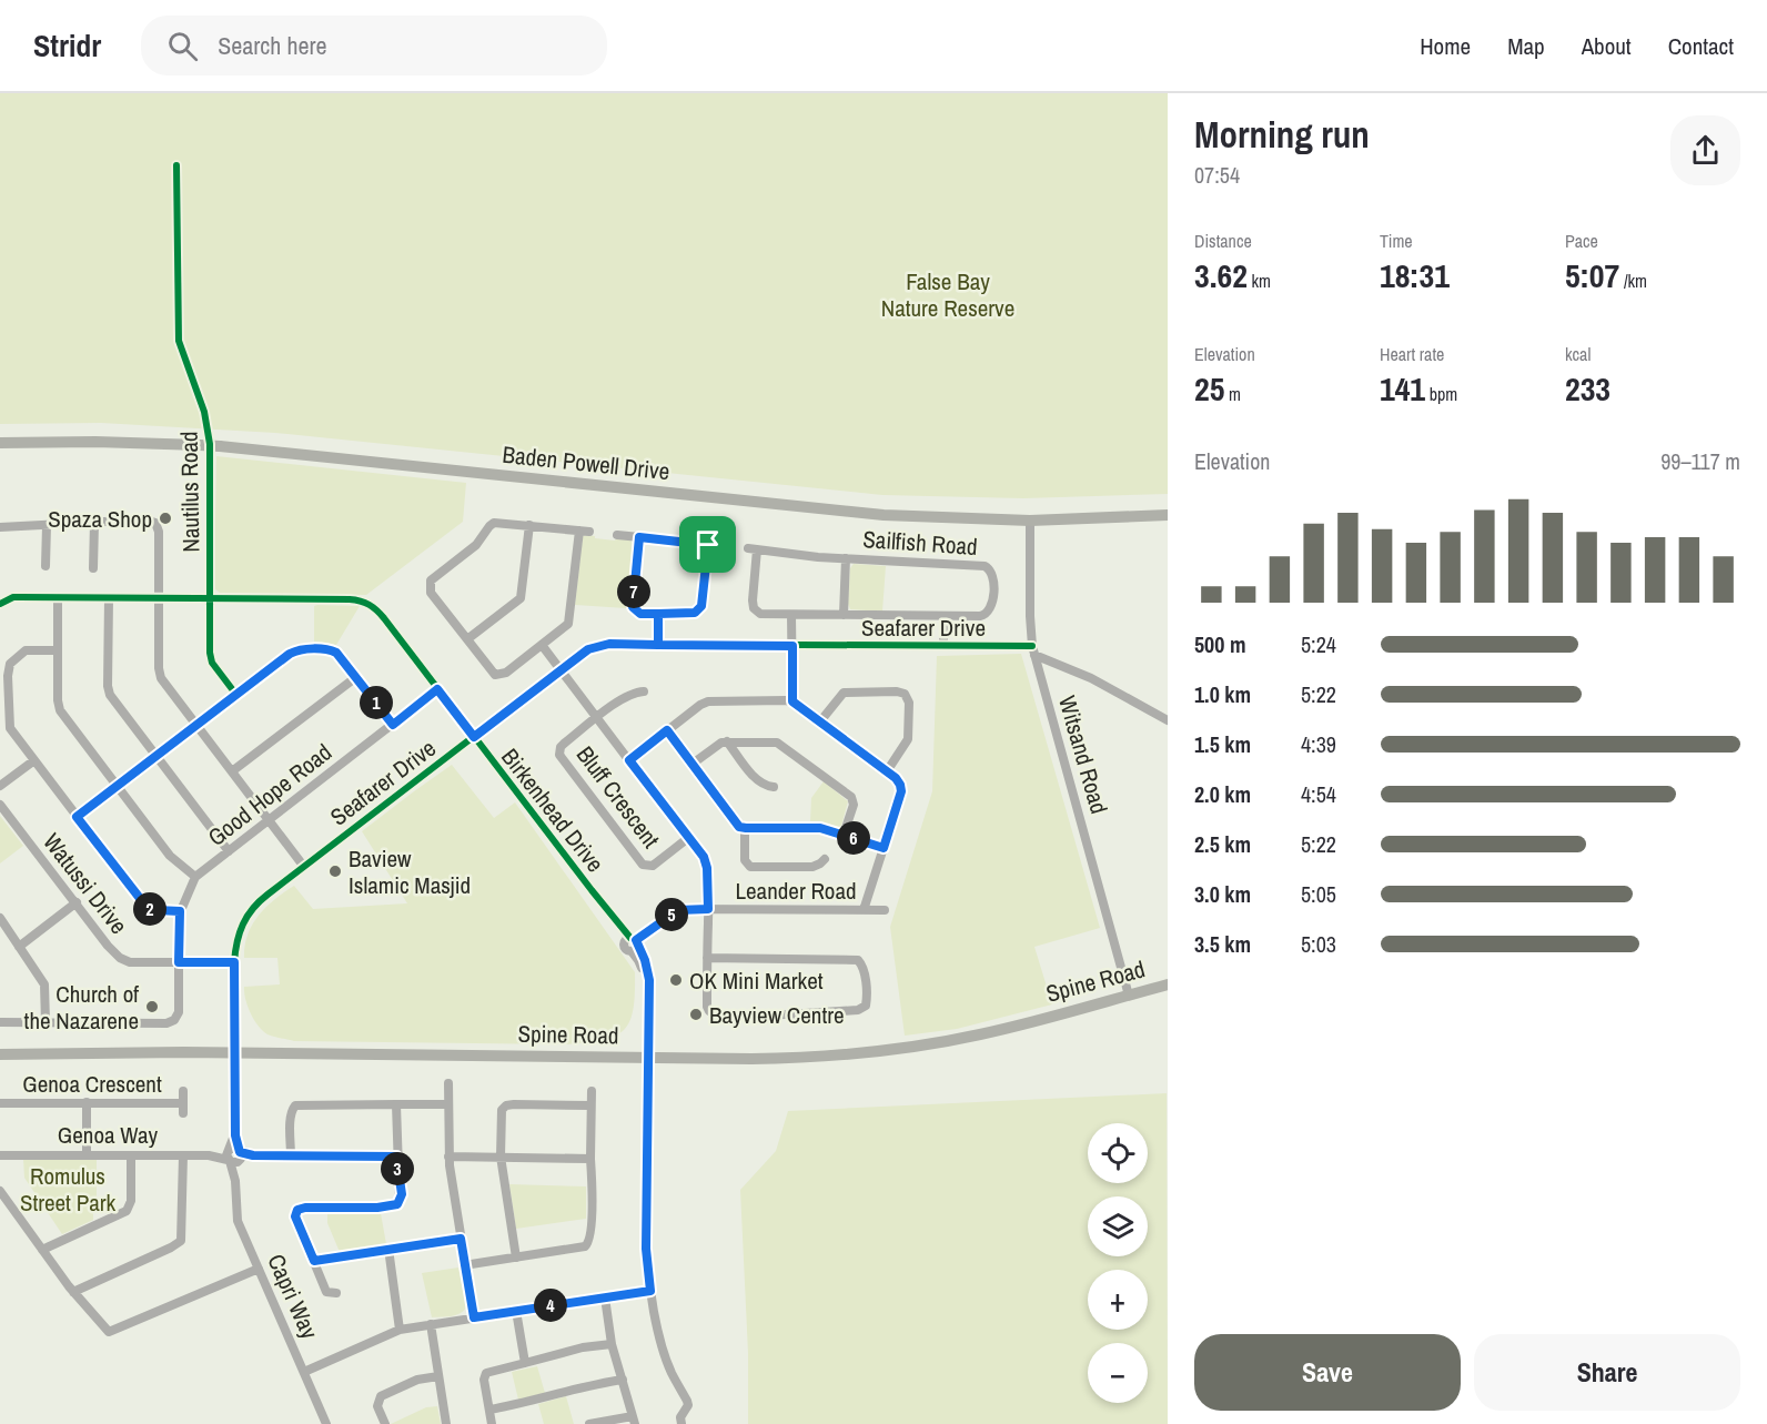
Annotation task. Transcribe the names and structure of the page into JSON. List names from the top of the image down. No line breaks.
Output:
{"streets":{"main road":["Baden Powell Drive","Spine Road"],"street":["Nautilus Road","Sailfish Road","Seafarer Drive","Witsand Road","Good Hope Road","Bluff Crescent","Birkenhead Drive","Watussi Drive","Leander Road","Genoa Crescent","Genoa Way","Capri Way"]},"crossings":[["Baden Powell Drive","Witsand Road"],["Nautilus Road","Birkenhead Drive"],["Seafarer Drive","Witsand Road"],["Seafarer Drive","Birkenhead Drive"],["Seafarer Drive","Watussi Drive"],["Seafarer Drive","Spine Road"],["Seafarer Drive","Capri Way"],["Witsand Road","Spine Road"],["Good Hope Road","Birkenhead Drive"],["Good Hope Road","Watussi Drive"],["Birkenhead Drive","Leander Road"],["Birkenhead Drive","Spine Road"],["Spine Road","Capri Way"],["Genoa Way","Capri Way"]],"parks":["False Bay Nature Reserve","Romulus Street Park"],"places":["Spaza Shop","Baview Islamic Masjid","OK Mini Market","Church of the Nazarene","Bayview Centre"],"page":{"header":"Stridr","search":"Search here","nav":["Home","Map","About","Contact"],"heading":["Morning run","07:54"],"stats":[["Distance","3.62 km"],["Time","18:31"],["Pace","5:07 /km"],["Elevation","25 m"],["Heart rate","141 bpm"],["kcal","233"]],"chart":["Elevation","99–117 m"],"pins":["7","1","6","2","5","3","4"],"list":[{"name":"500 m","note":"5:24"},{"name":"1.0 km","note":"5:22"},{"name":"1.5 km","note":"4:39"},{"name":"2.0 km","note":"4:54"},{"name":"2.5 km","note":"5:22"},{"name":"3.0 km","note":"5:05"},{"name":"3.5 km","note":"5:03"}],"map_buttons":["+","−"],"buttons":["Save","Share"]}}
